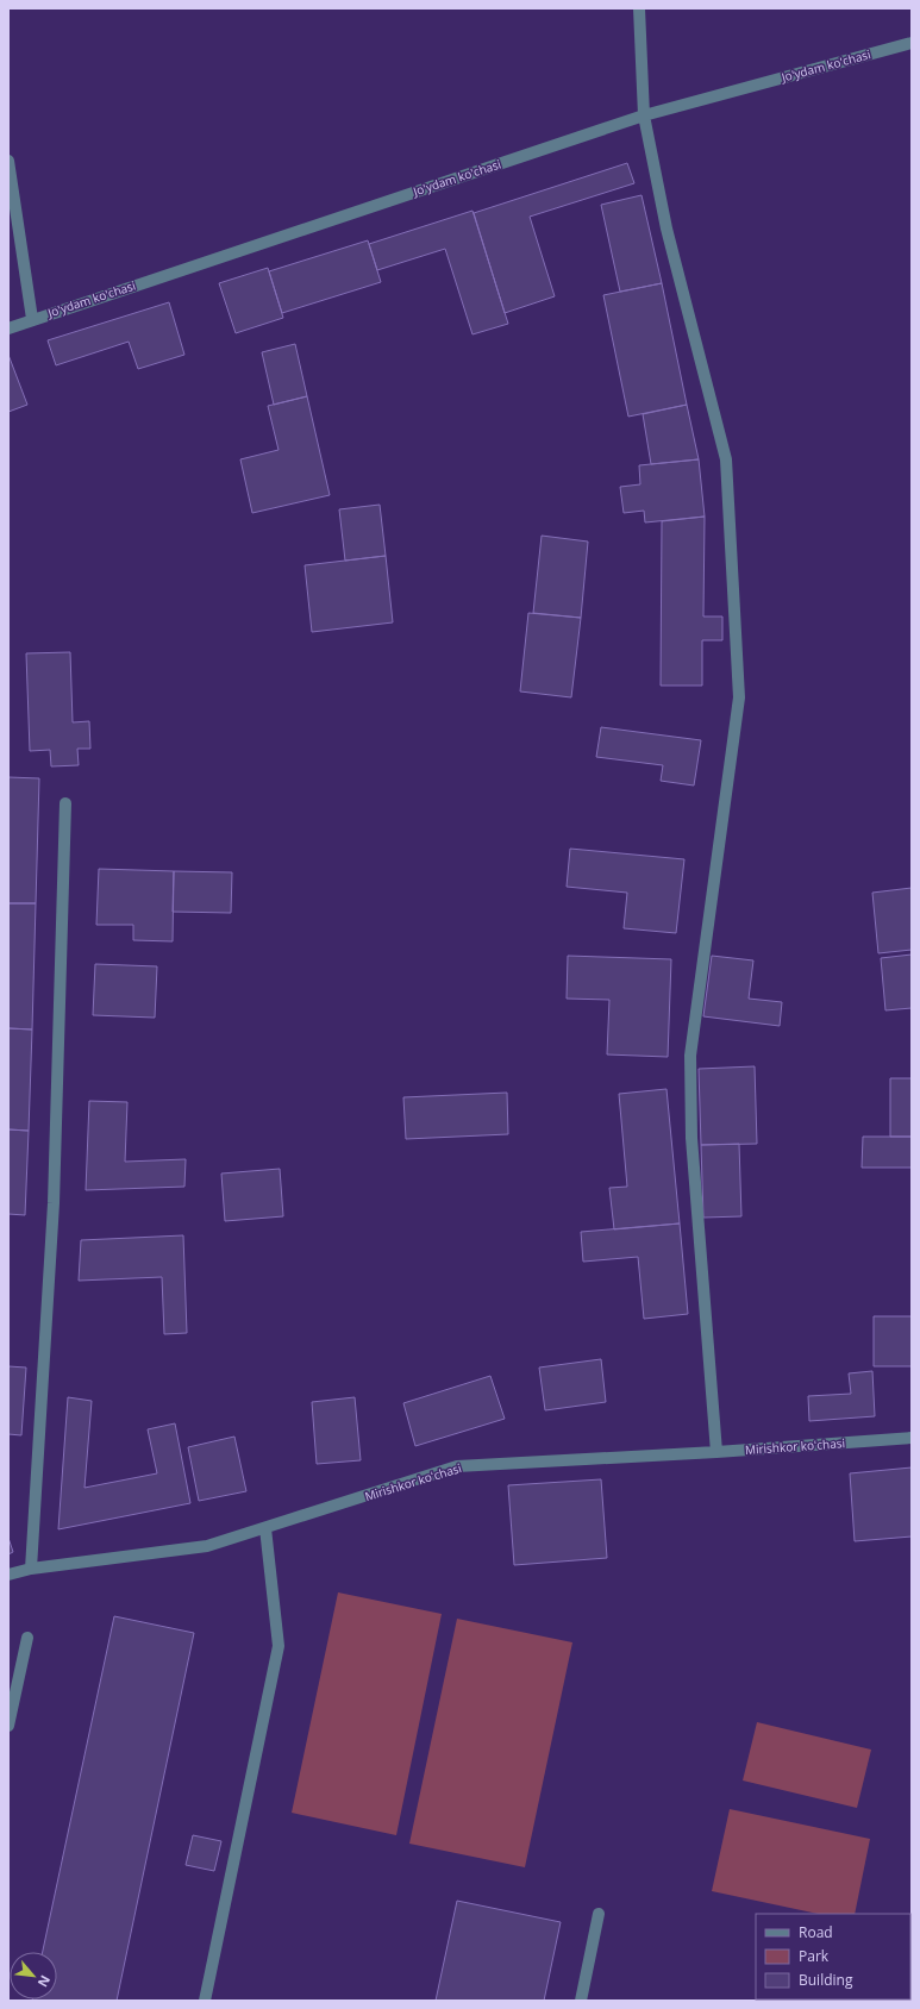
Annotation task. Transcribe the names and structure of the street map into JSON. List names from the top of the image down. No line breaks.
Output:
{"streets":{"street":["Jo'ydam ko'chasi","Mirishkor koʻchasi"]},"legend":["Road","Park","Building"],"north":"bottom right"}
